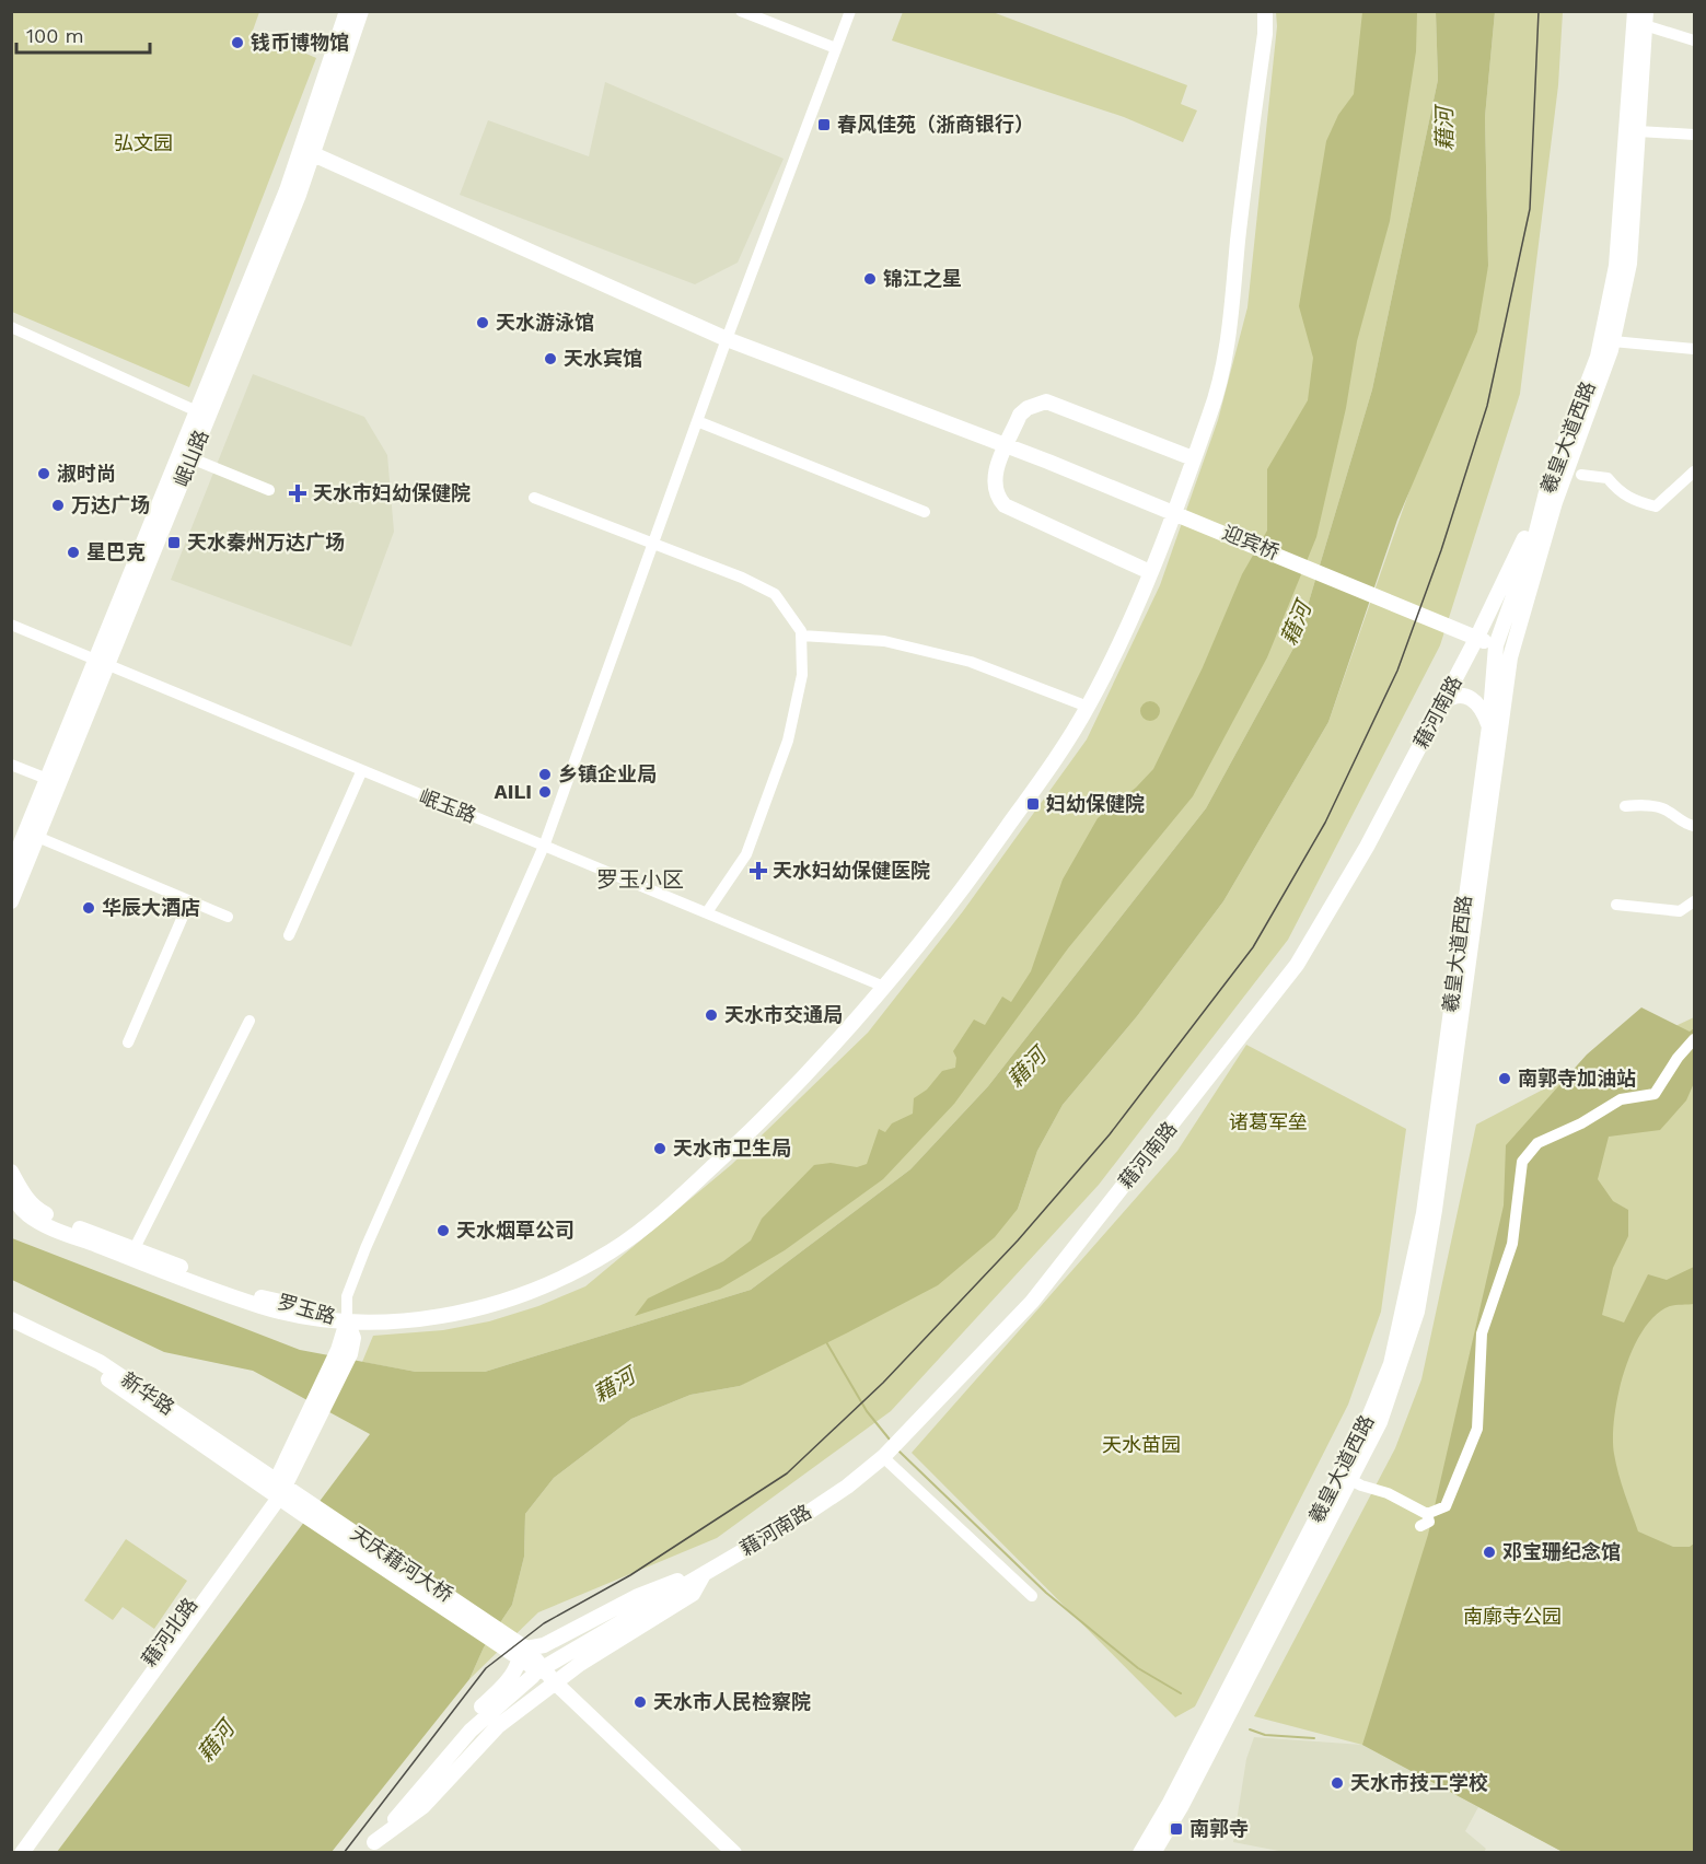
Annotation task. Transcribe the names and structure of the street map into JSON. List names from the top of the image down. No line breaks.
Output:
{"streets":{"main road":["羲皇大道西路","岷山路","迎宾桥","藉河南路","罗玉路","新华路","天庆藉河大桥","藉河北路"],"street":["岷玉路"]},"crossings":[["羲皇大道西路","迎宾桥"],["羲皇大道西路","藉河南路"],["岷山路","迎宾桥"],["岷山路","岷玉路"],["迎宾桥","藉河南路"],["藉河南路","天庆藉河大桥"],["罗玉路","藉河北路"],["新华路","天庆藉河大桥"],["新华路","藉河北路"],["天庆藉河大桥","藉河北路"]],"districts":["罗玉小区"],"water":["藉河"],"parks":["弘文园","诸葛军垒","天水苗园","南廓寺公园"],"places":{"other":["钱币博物馆","锦江之星","天水游泳馆","天水宾馆","淑时尚","万达广场","星巴克","乡镇企业局","AILI","华辰大酒店","天水市交通局","南郭寺加油站","天水市卫生局","天水烟草公司","邓宝珊纪念馆","天水市人民检察院","天水市技工学校"],"transit":["春风佳苑（浙商银行）","天水秦州万达广场","妇幼保健院","南郭寺"],"health":["天水市妇幼保健院","天水妇幼保健医院"]},"scale_bar":"100 m"}
